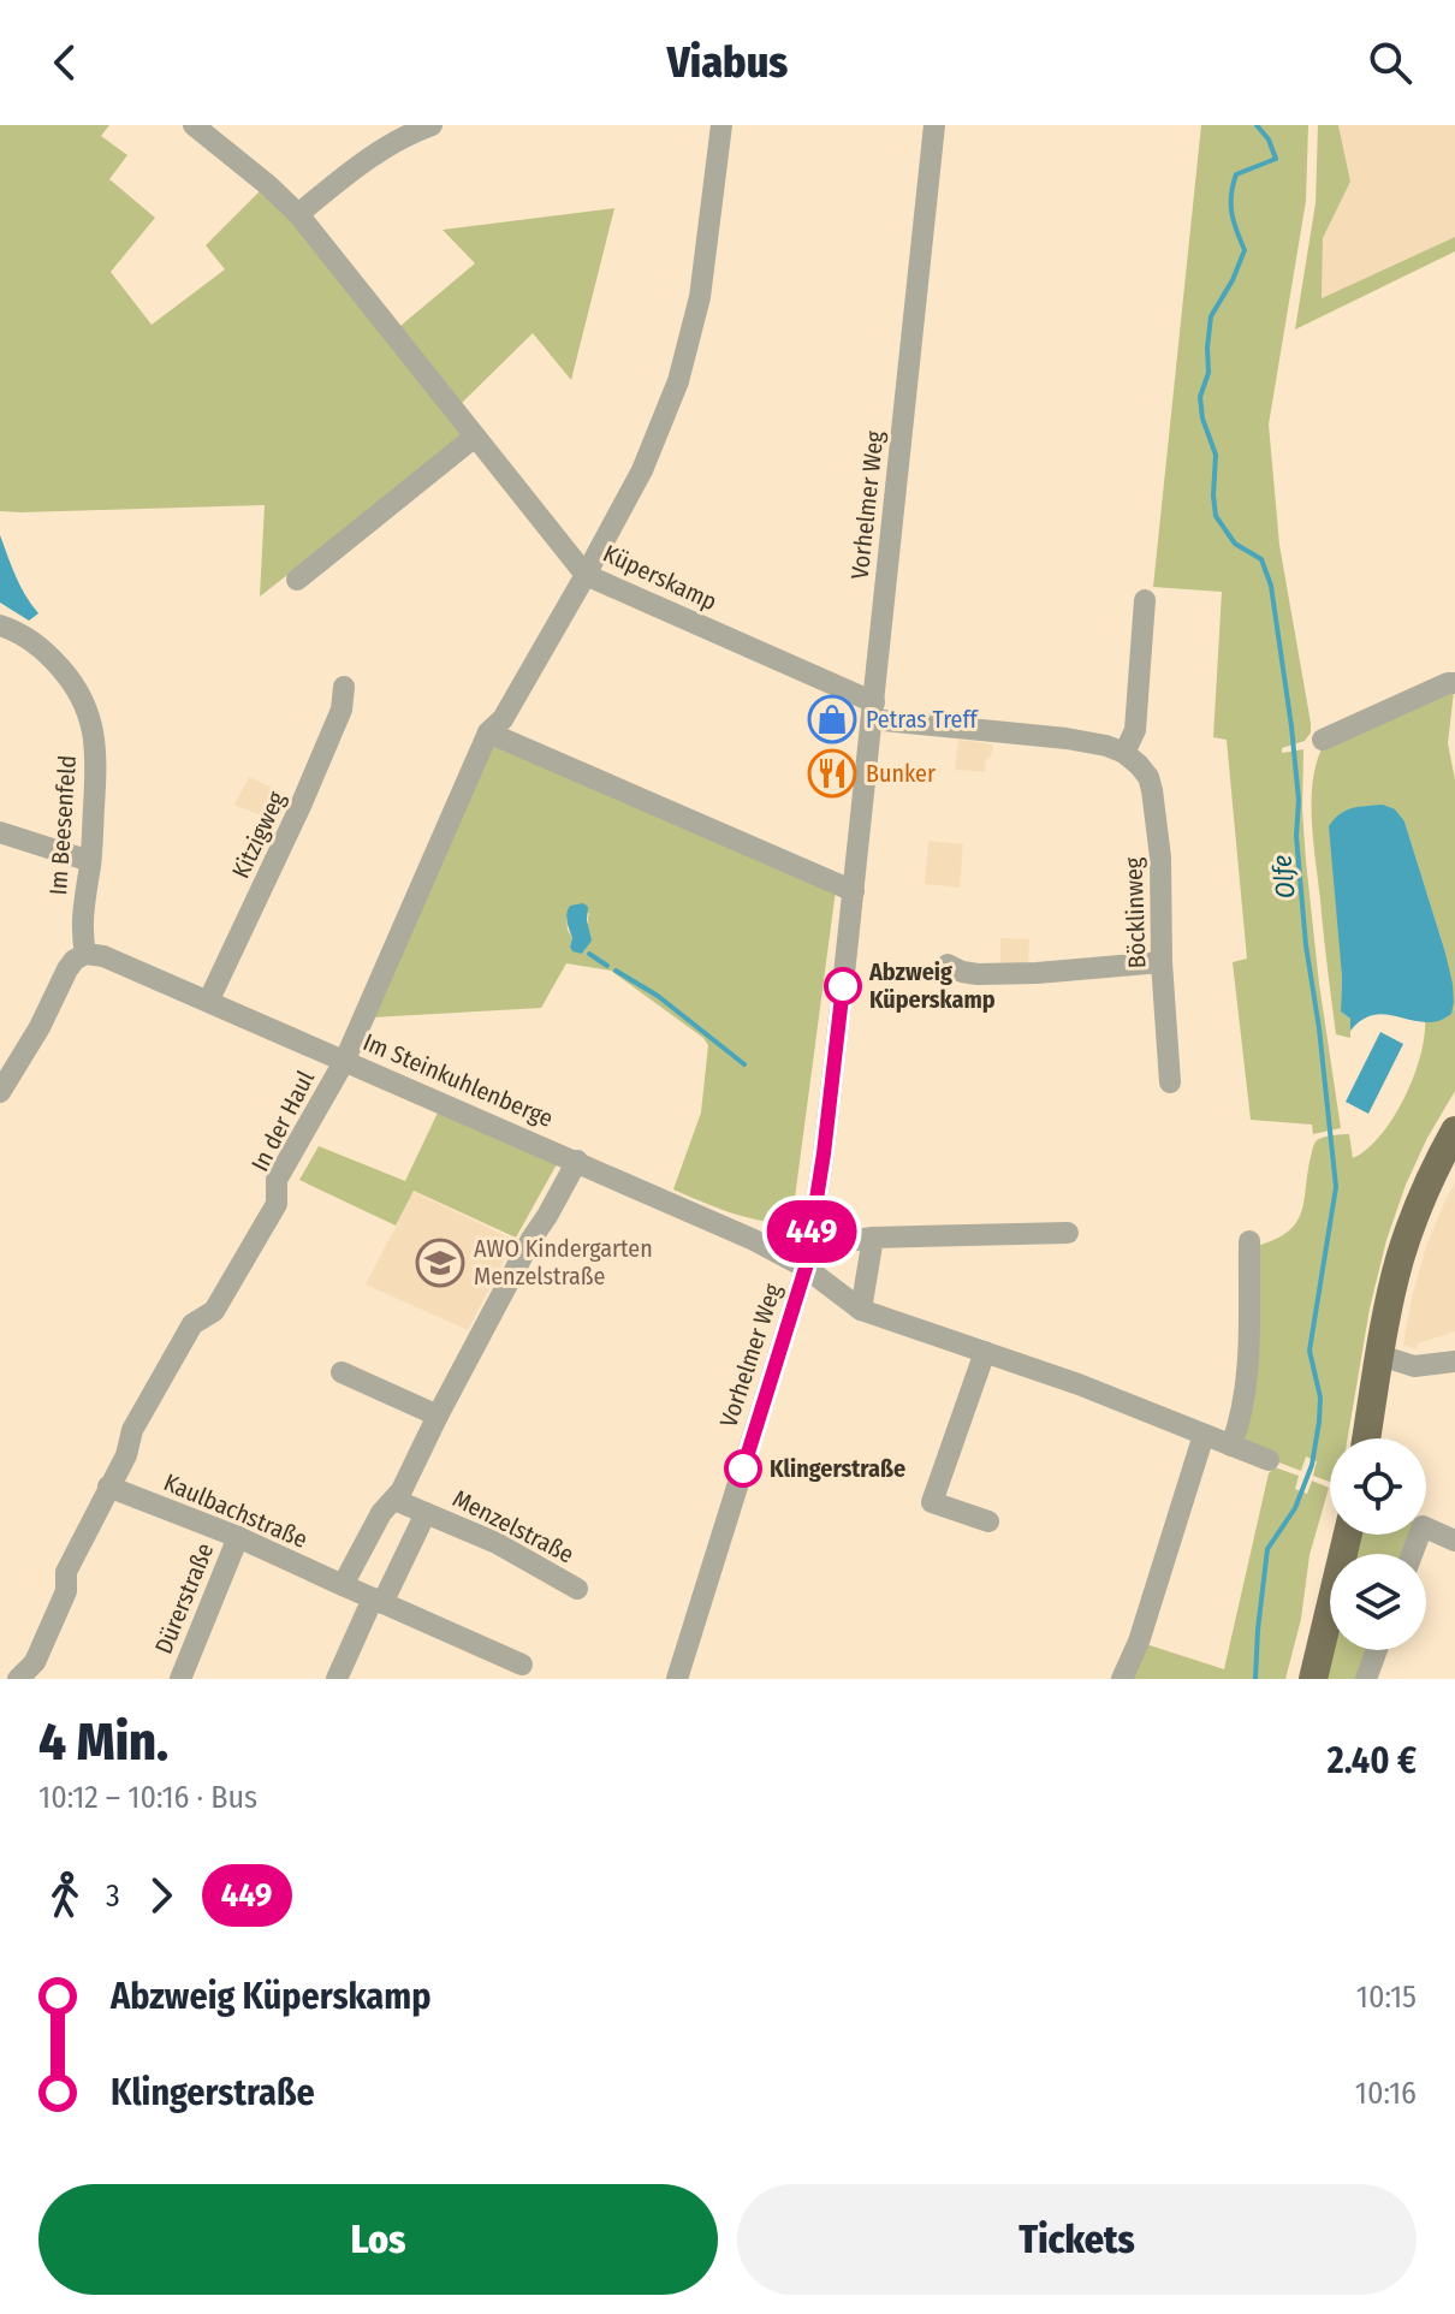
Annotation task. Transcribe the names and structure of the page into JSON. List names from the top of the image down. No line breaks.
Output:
{"streets":{"street":["Vorhelmer Weg","Küperskamp","Im Beesenfeld","Kitzigweg","Böcklinweg","Im Steinkuhlenberge","In der Haul","Kaulbachstraße","Menzelstraße","Dürerstraße"]},"crossings":[["Vorhelmer Weg","Küperskamp"],["Vorhelmer Weg","Im Steinkuhlenberge"],["Küperskamp","In der Haul"],["Im Beesenfeld","Im Steinkuhlenberge"],["Kitzigweg","Im Steinkuhlenberge"],["Im Steinkuhlenberge","In der Haul"],["In der Haul","Kaulbachstraße"],["Kaulbachstraße","Dürerstraße"]],"water":["Olfe"],"places":{"shop":["Petras Treff"],"restaurant":["Bunker"],"other":["Abzweig Küperskamp","Klingerstraße"],"school or university":["AWO Kindergarten Menzelstraße"]},"lines":["bus line 449"],"page":{"header":"Viabus","on_map":"449","heading":["4 Min.","10:12 – 10:16 · Bus","2.40 €"],"legs":["3","449"],"list":[{"name":"Abzweig Küperskamp","value":"10:15"},{"name":"Klingerstraße","value":"10:16"}],"buttons":["Los","Tickets"]}}
